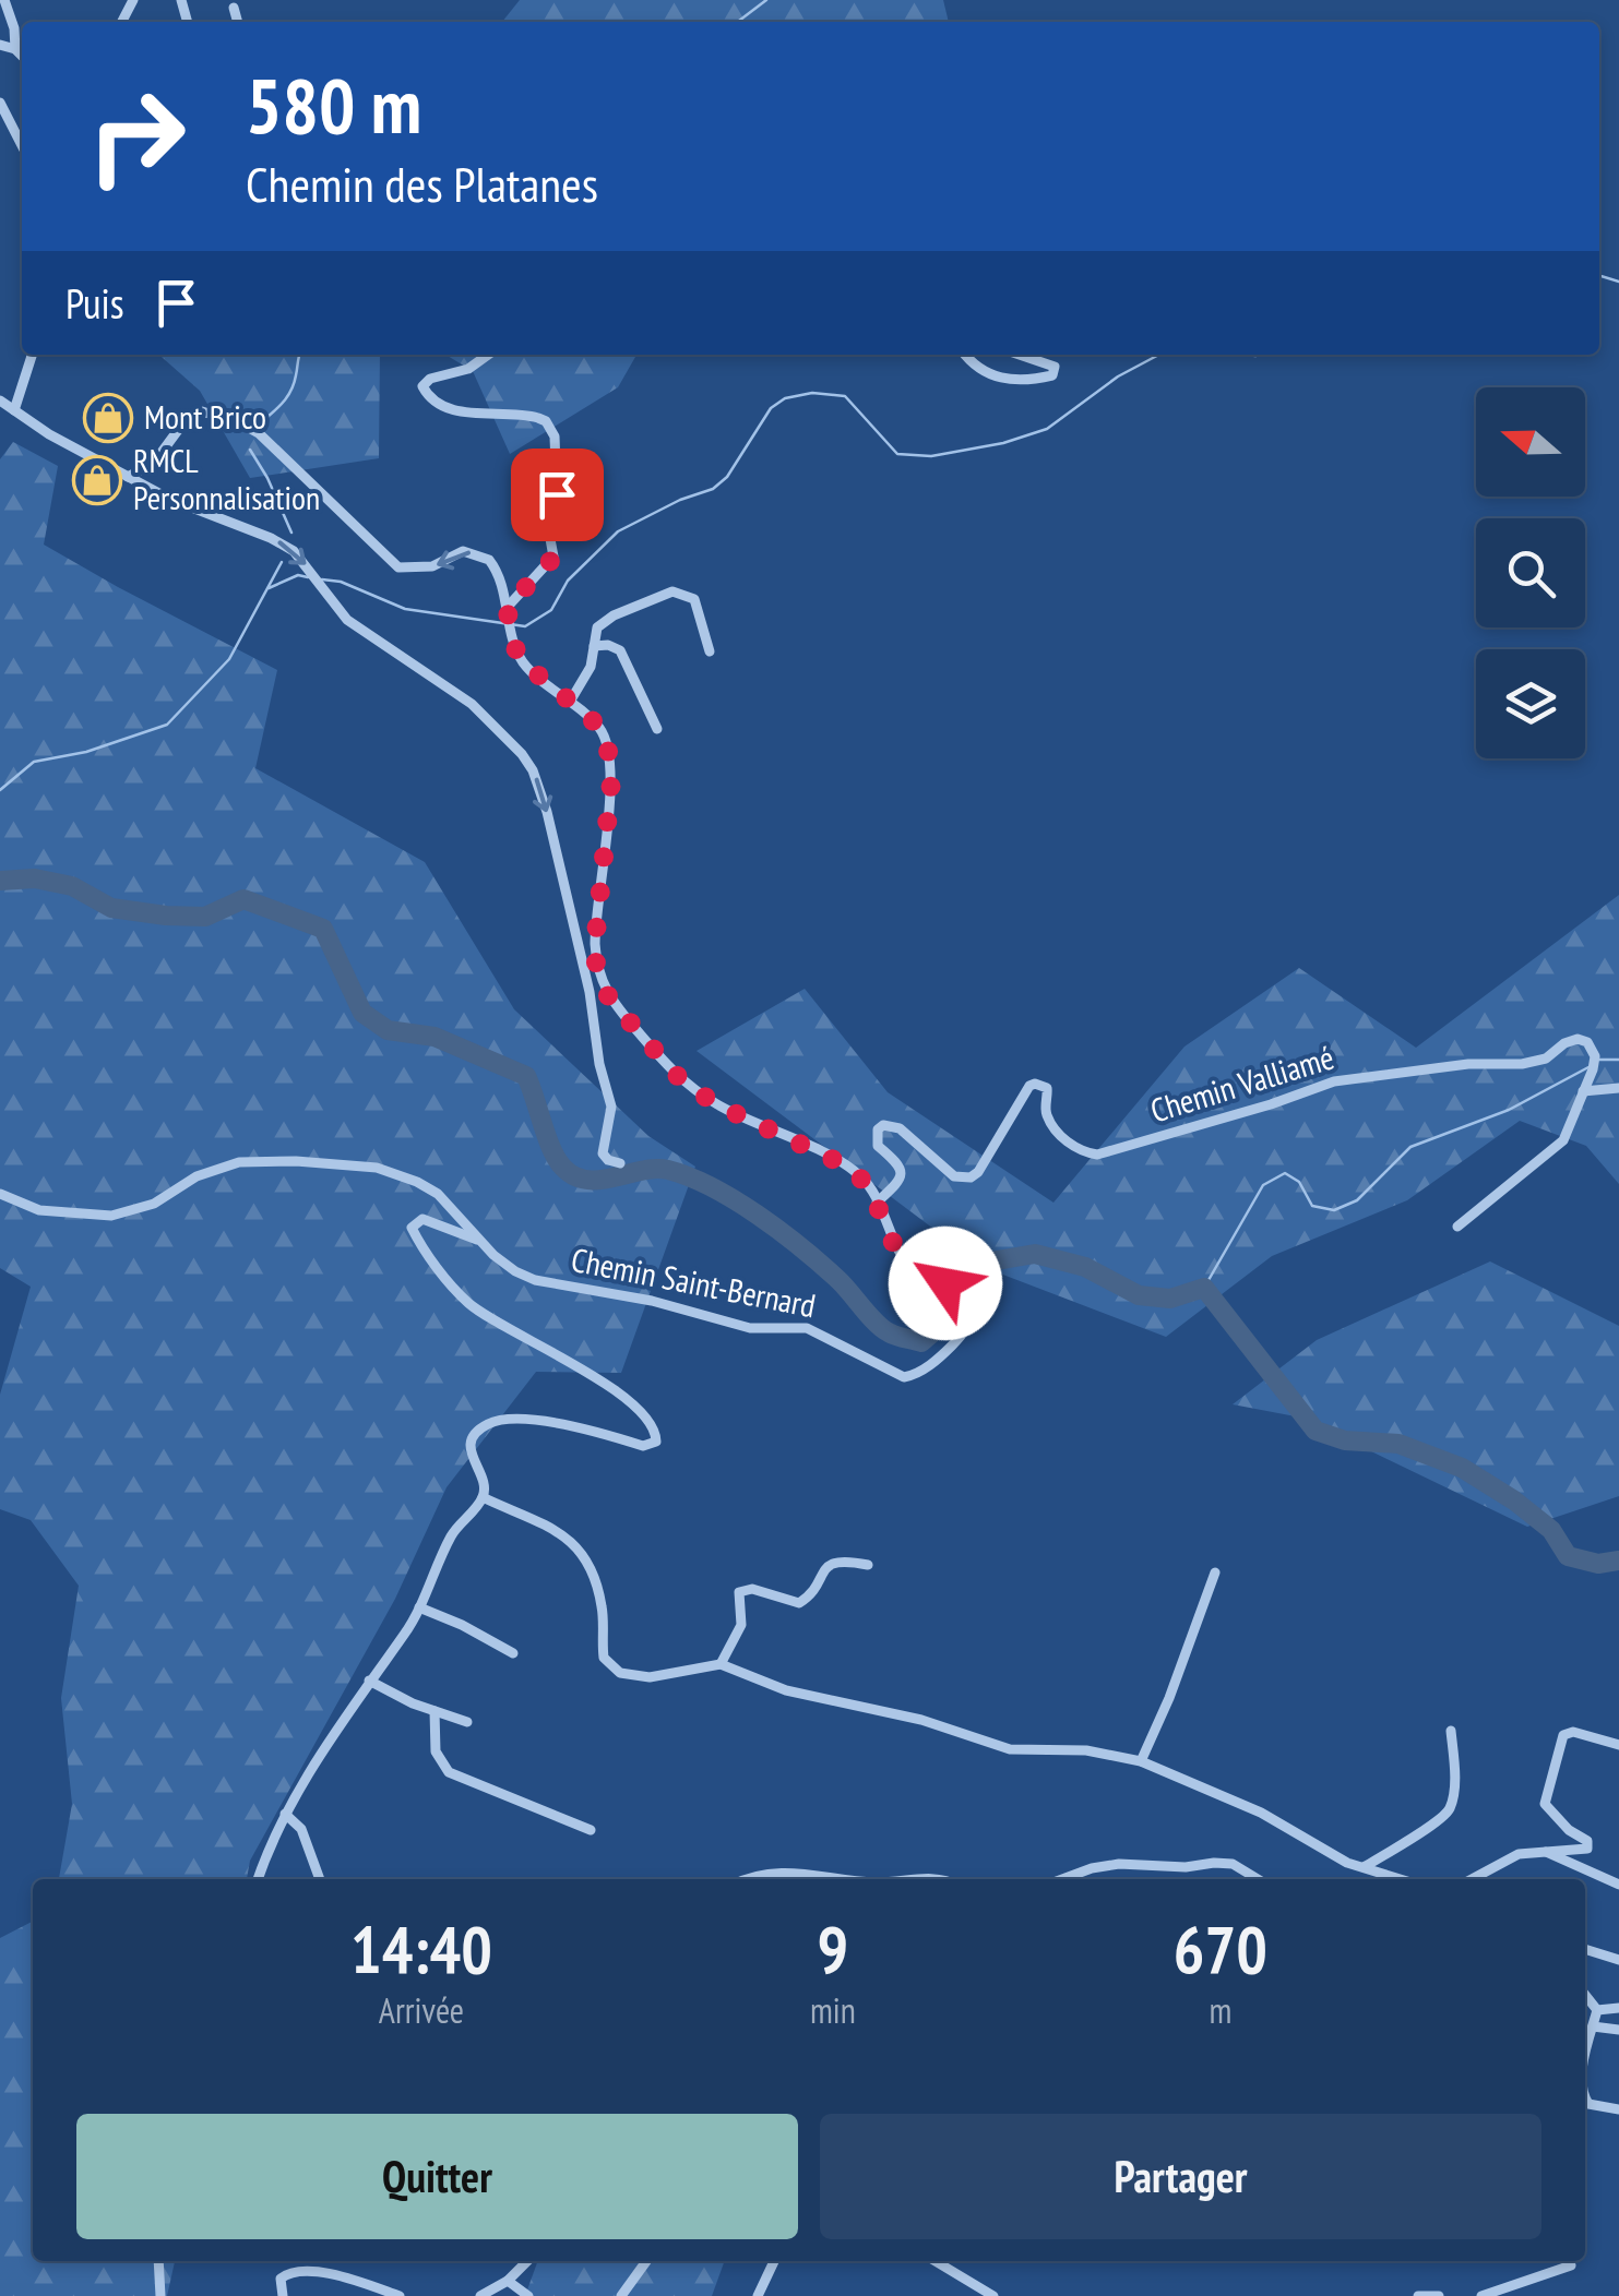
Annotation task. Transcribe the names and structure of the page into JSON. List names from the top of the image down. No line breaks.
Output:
{"streets":{"street":["Chemin Valliamé","Chemin Saint-Bernard"]},"crossings":[["Chemin Valliamé","Chemin Saint-Bernard"]],"places":{"shop":["Mont Brico","RMCL Personnalisation"]},"north":"left","page":{"turn":["580 m","Chemin des Platanes"],"then":"Puis","eta":["14:40","Arrivée","9","min","670","m"],"buttons":["Quitter","Partager"]}}
